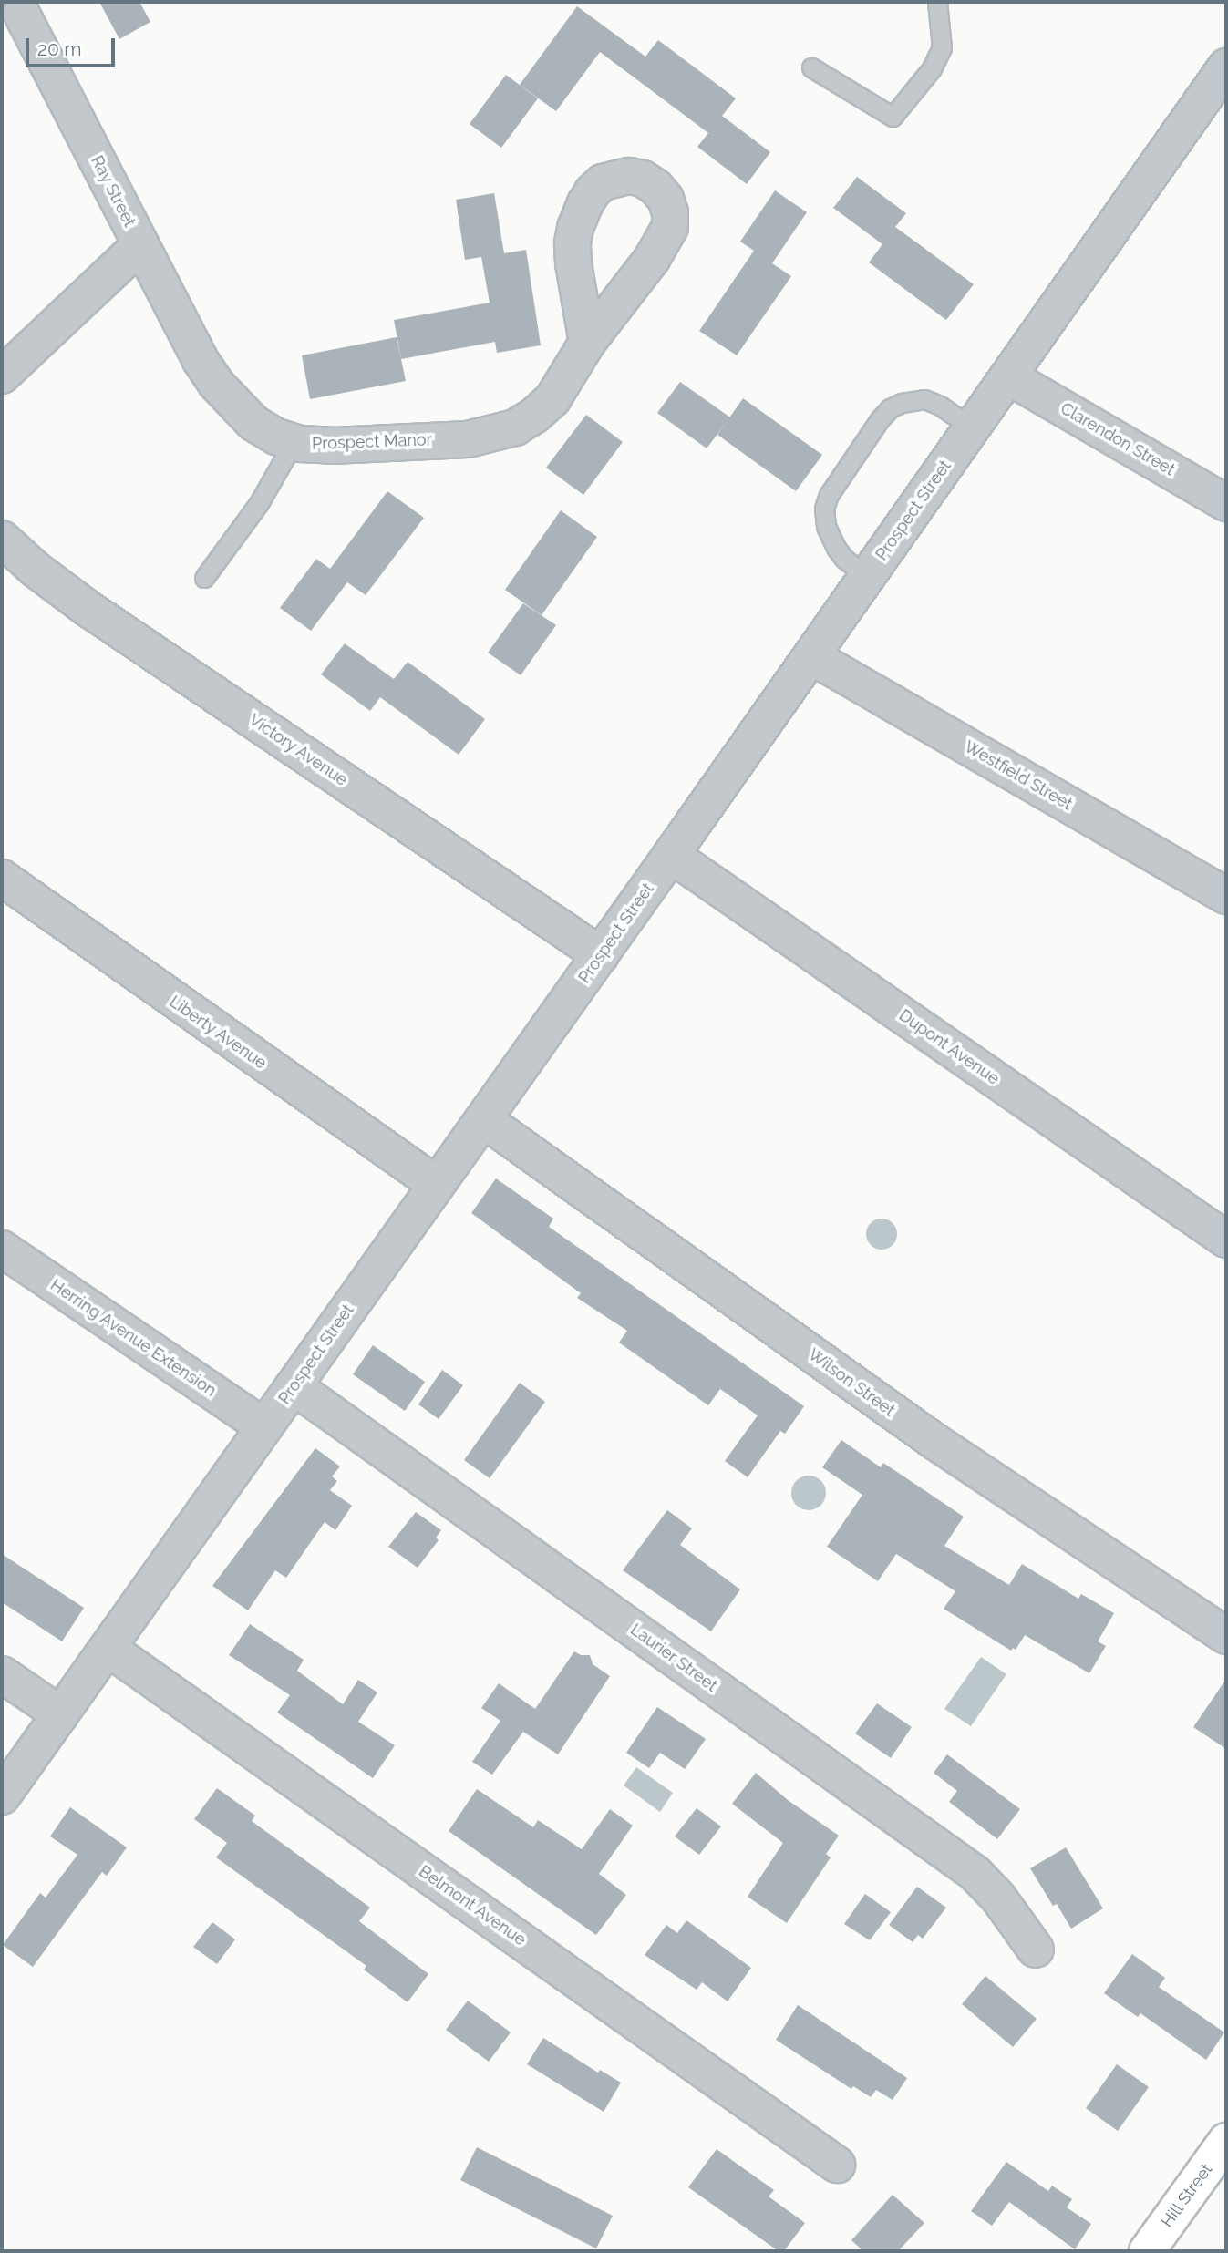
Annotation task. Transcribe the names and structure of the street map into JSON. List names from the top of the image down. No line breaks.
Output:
{"streets":{"street":["Ray Street","Clarendon Street","Prospect Manor","Prospect Street","Victory Avenue","Westfield Street","Liberty Avenue","Dupont Avenue","Herring Avenue Extension","Wilson Street","Laurier Street","Belmont Avenue","Hill Street"]},"crossings":[["Ray Street","Prospect Manor"],["Clarendon Street","Prospect Street"],["Prospect Street","Victory Avenue"],["Prospect Street","Westfield Street"],["Prospect Street","Liberty Avenue"],["Prospect Street","Dupont Avenue"],["Prospect Street","Herring Avenue Extension"],["Prospect Street","Wilson Street"],["Prospect Street","Laurier Street"],["Prospect Street","Belmont Avenue"]],"scale_bar":"20 m"}
